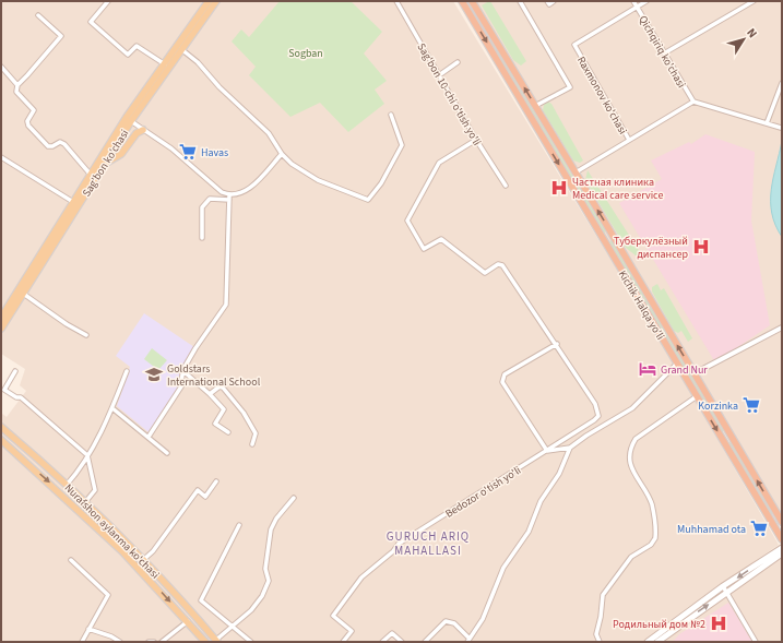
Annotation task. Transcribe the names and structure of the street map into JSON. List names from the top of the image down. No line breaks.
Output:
{"streets":{"highway":["Kichik Halqa yo'li"],"main road":["Sag’bon ko’chasi","Nurafshon aylanma ko'chasi"],"street":["Qichqiriq ko'chasi","Sag'bon 10-chi o'tish yo'li","Raxmonov ko'chasi","Bedozor o'tish yo'li"]},"crossings":[["Qichqiriq ko'chasi","Raxmonov ko'chasi"],["Raxmonov ko'chasi","Kichik Halqa yo'li"]],"districts":["GURUCH ARIQ MAHALLASI"],"parks":["Sogban"],"places":{"supermarket":["Havas","Korzinka","Muhhamad ota"],"hospital":["Частная клиника Medical care service","Туберкулёзный диспансер","Родильный дом №2"],"hotel":["Grand Nur"],"school or university":["Goldstars International School"]},"north":"top right"}
